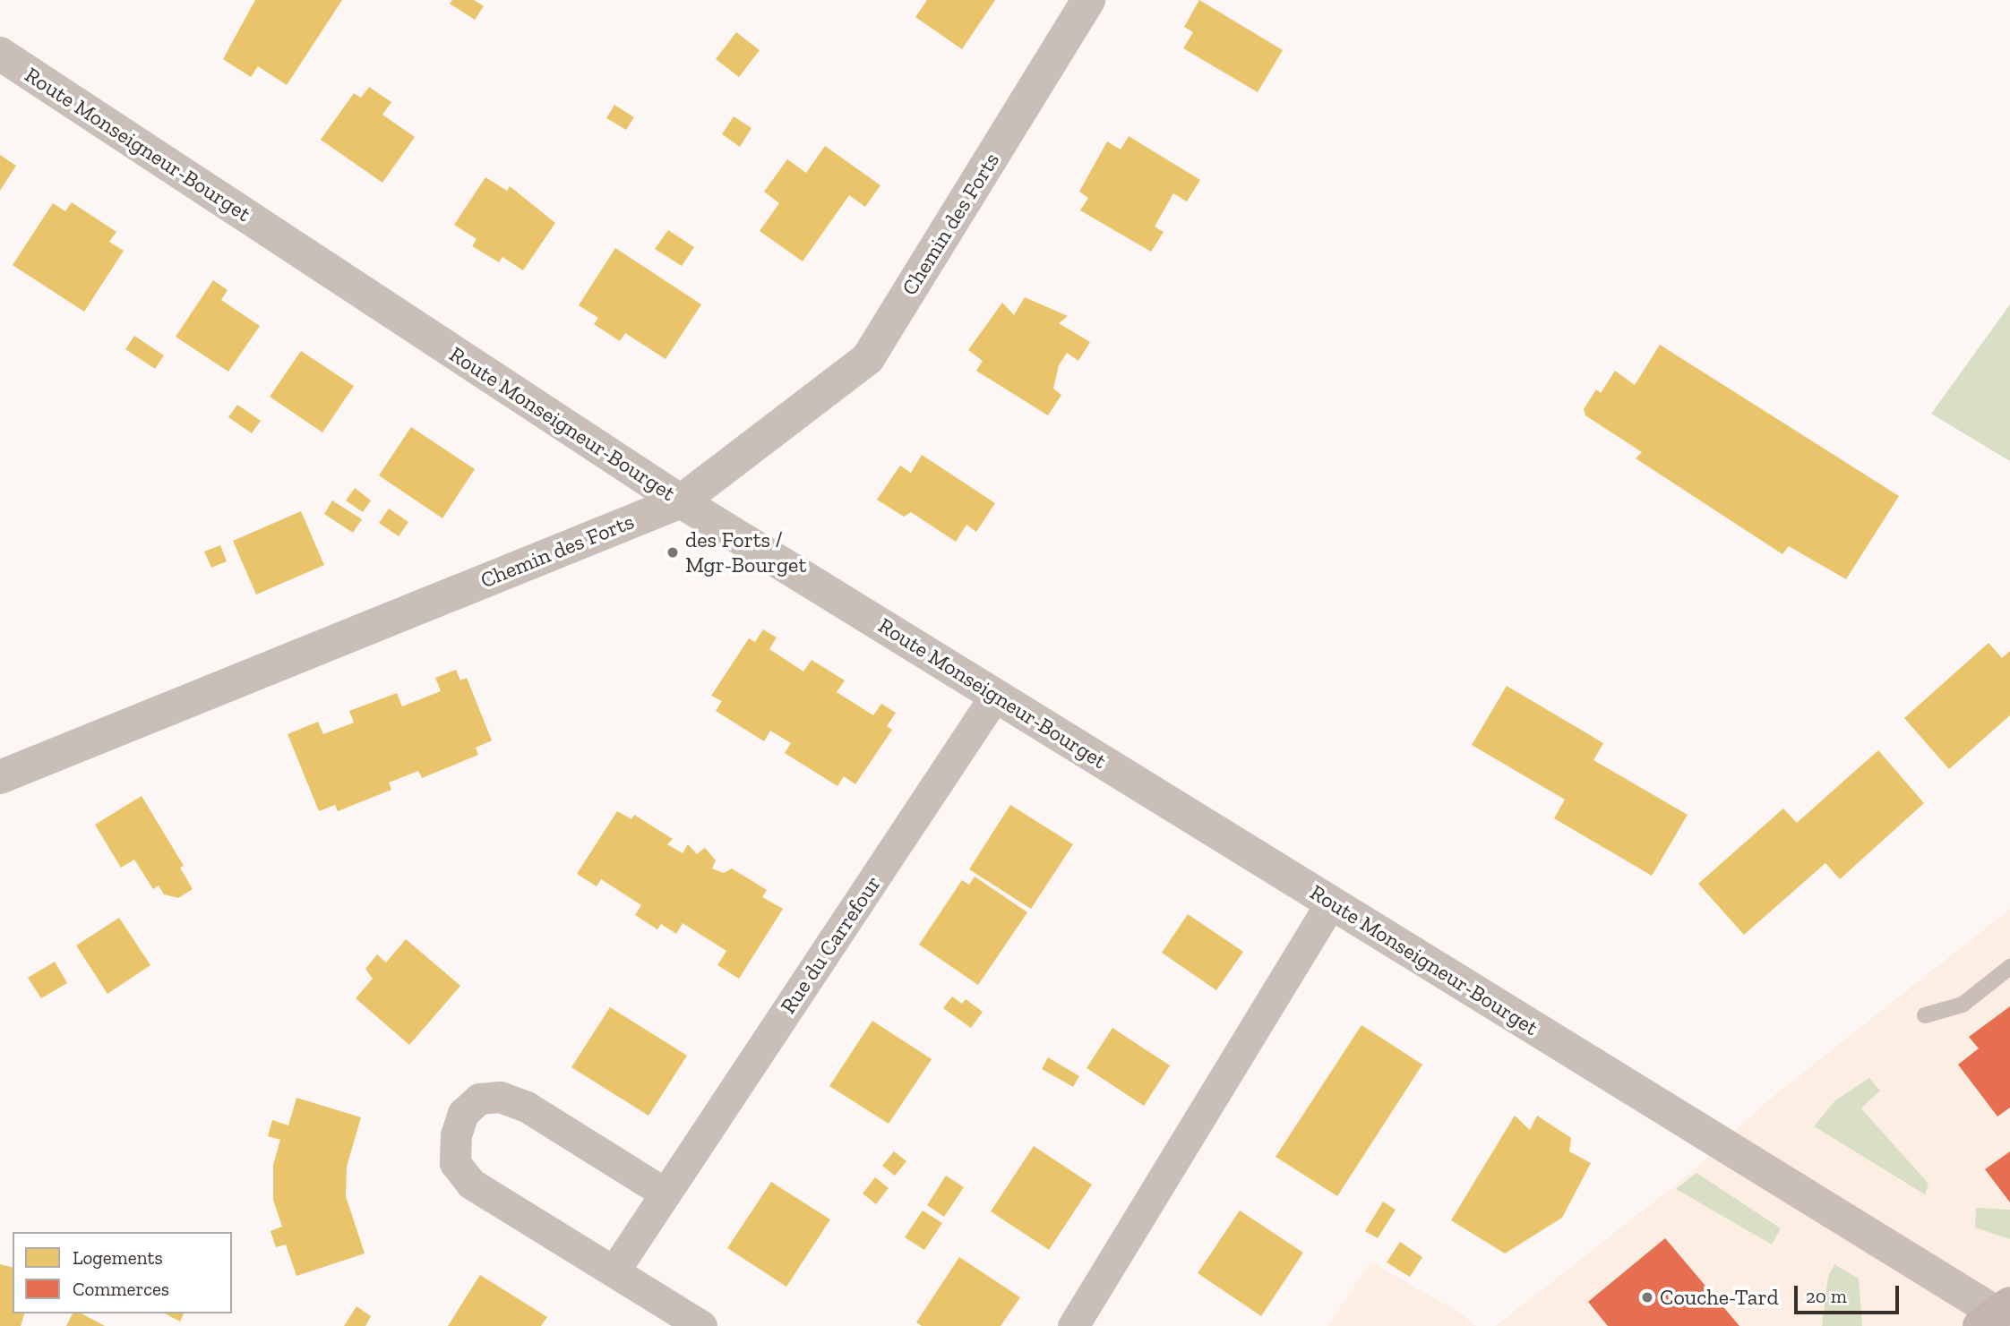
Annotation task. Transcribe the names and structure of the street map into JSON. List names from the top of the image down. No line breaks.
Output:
{"streets":{"street":["Route Monseigneur-Bourget","Chemin des Forts","Rue du Carrefour"]},"crossings":[["Route Monseigneur-Bourget","Chemin des Forts"],["Route Monseigneur-Bourget","Rue du Carrefour"]],"places":["des Forts / Mgr-Bourget","Couche-Tard"],"legend":["Logements","Commerces"],"scale_bar":"20 m"}
